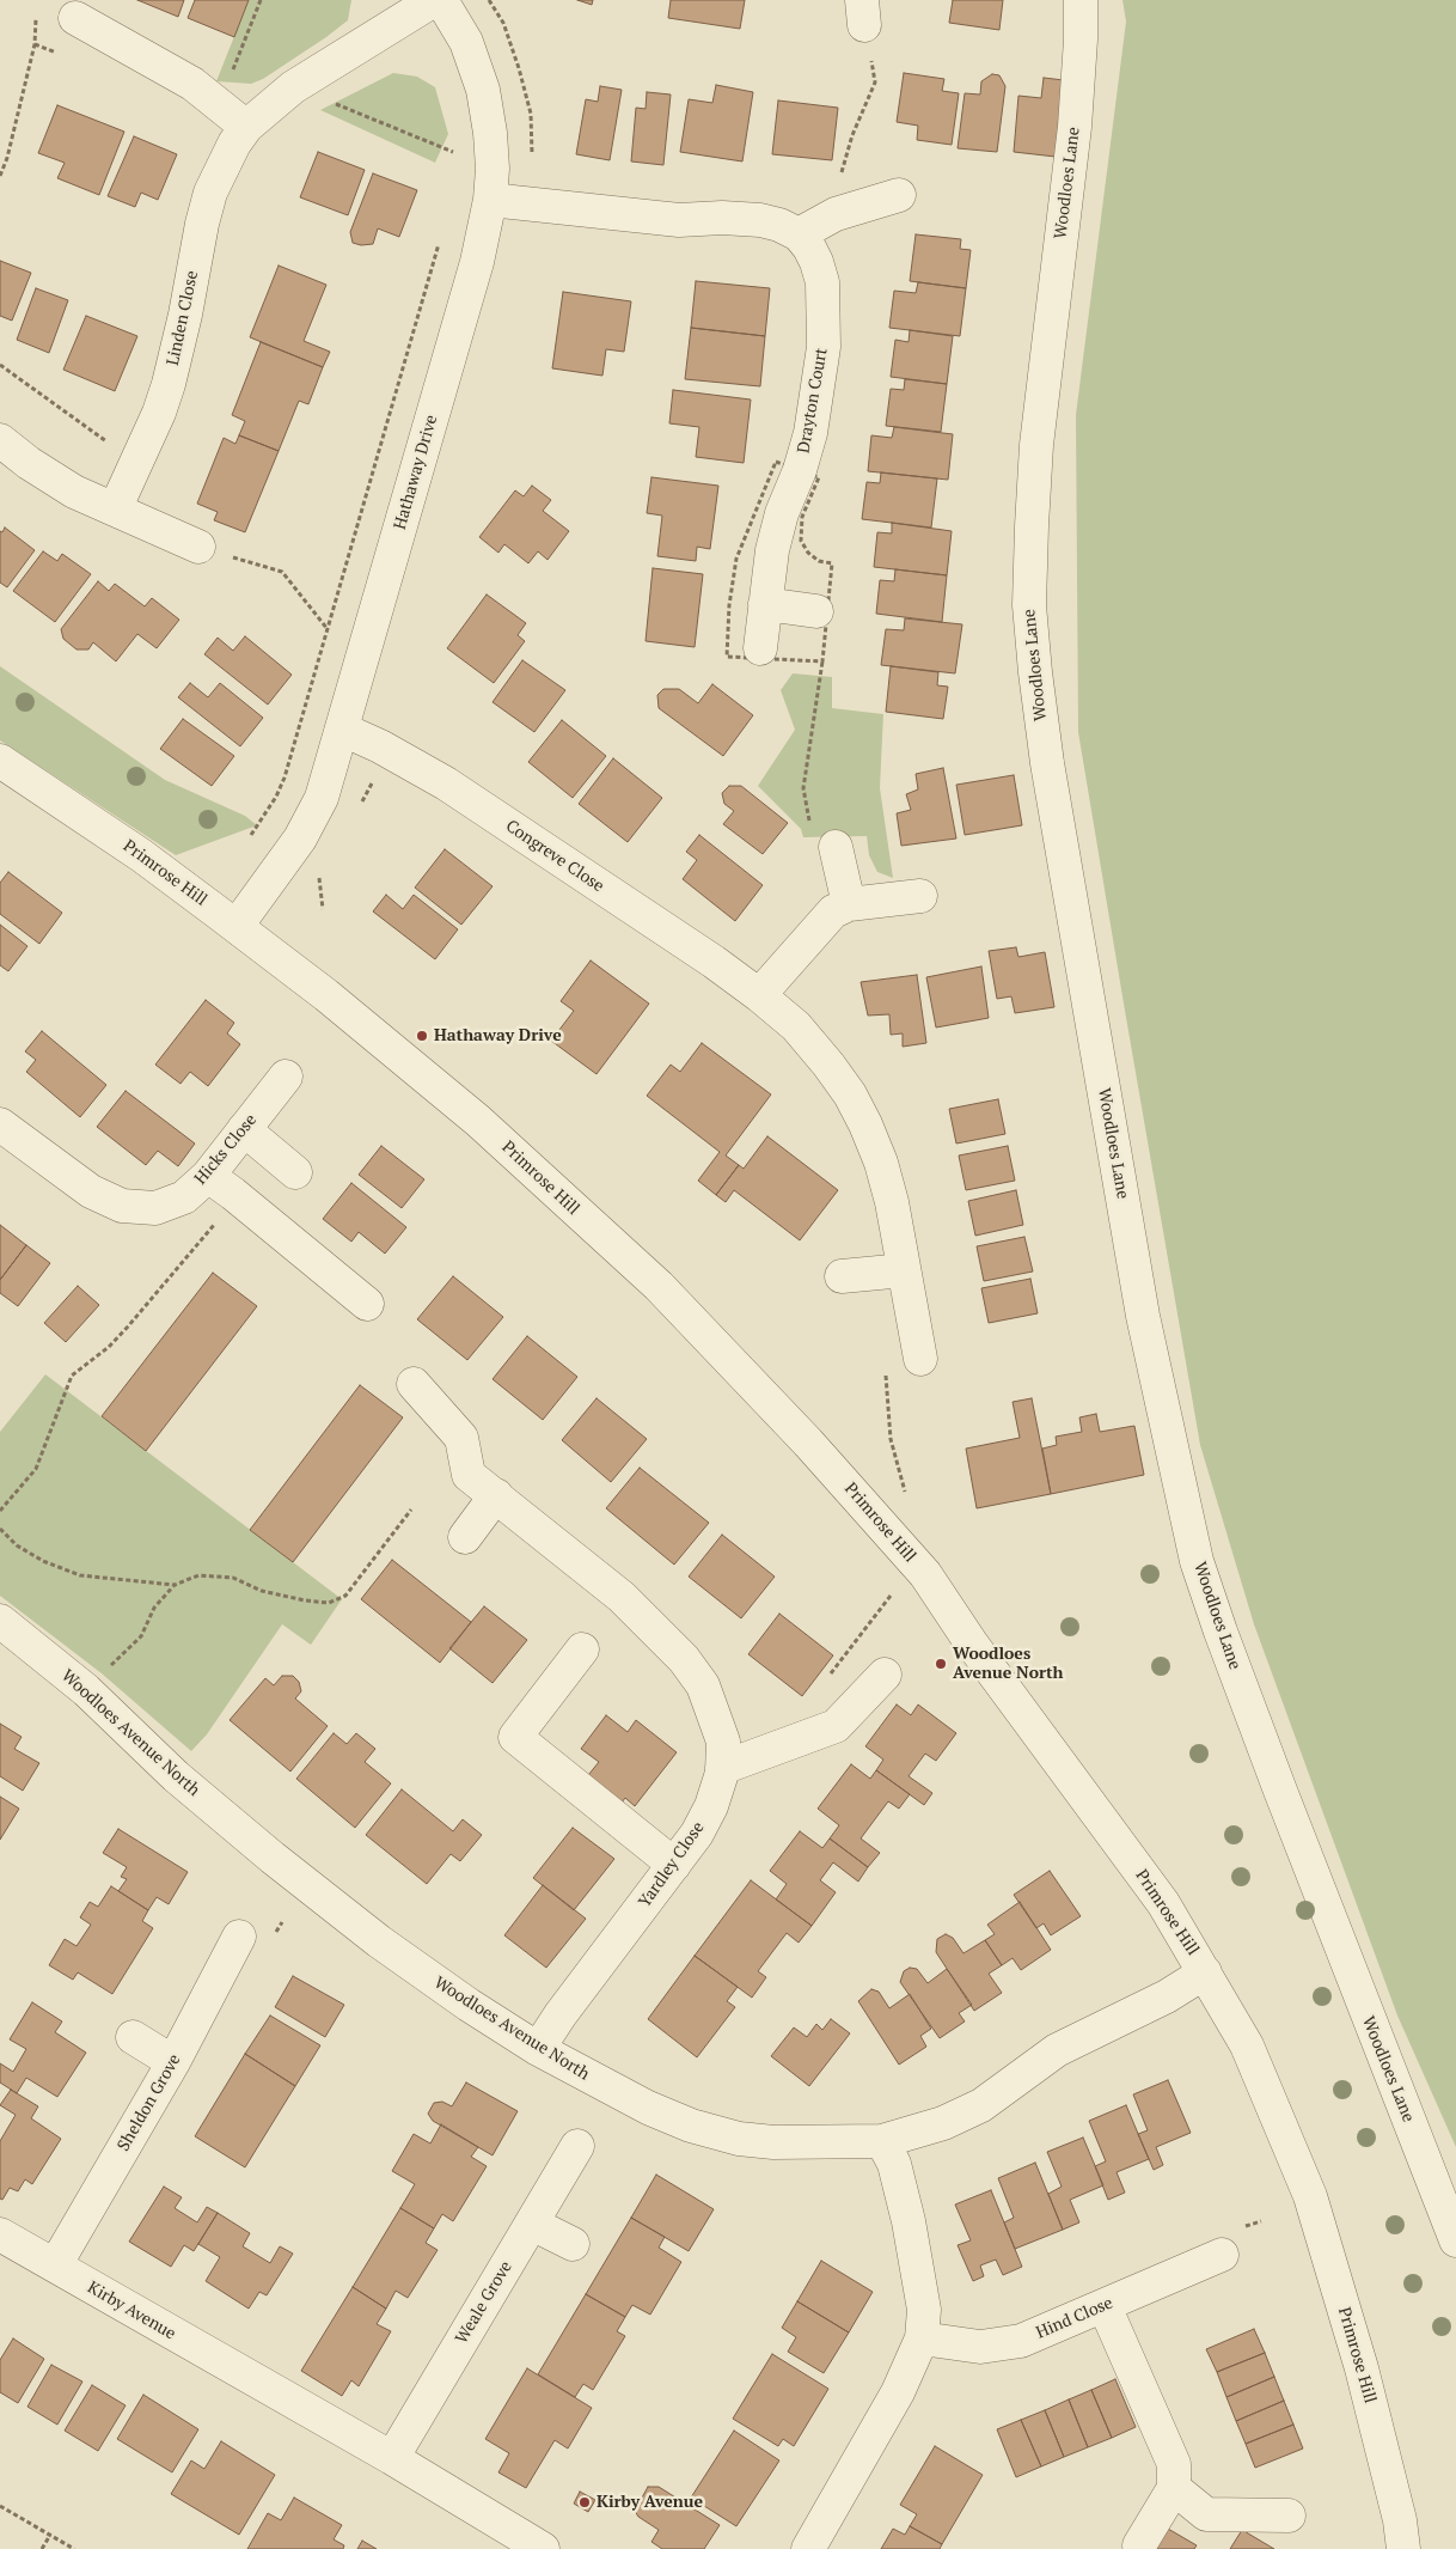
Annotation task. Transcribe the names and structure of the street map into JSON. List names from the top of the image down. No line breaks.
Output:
{"streets":{"street":["Woodloes Lane","Linden Close","Drayton Court","Hathaway Drive","Congreve Close","Primrose Hill","Hicks Close","Woodloes Avenue North","Yardley Close","Sheldon Grove","Weale Grove","Kirby Avenue","Hind Close"]},"crossings":[["Hathaway Drive","Congreve Close"],["Hathaway Drive","Primrose Hill"],["Primrose Hill","Woodloes Avenue North"],["Woodloes Avenue North","Yardley Close"],["Sheldon Grove","Kirby Avenue"],["Weale Grove","Kirby Avenue"]],"places":["Hathaway Drive","Woodloes Avenue North","Kirby Avenue"]}
